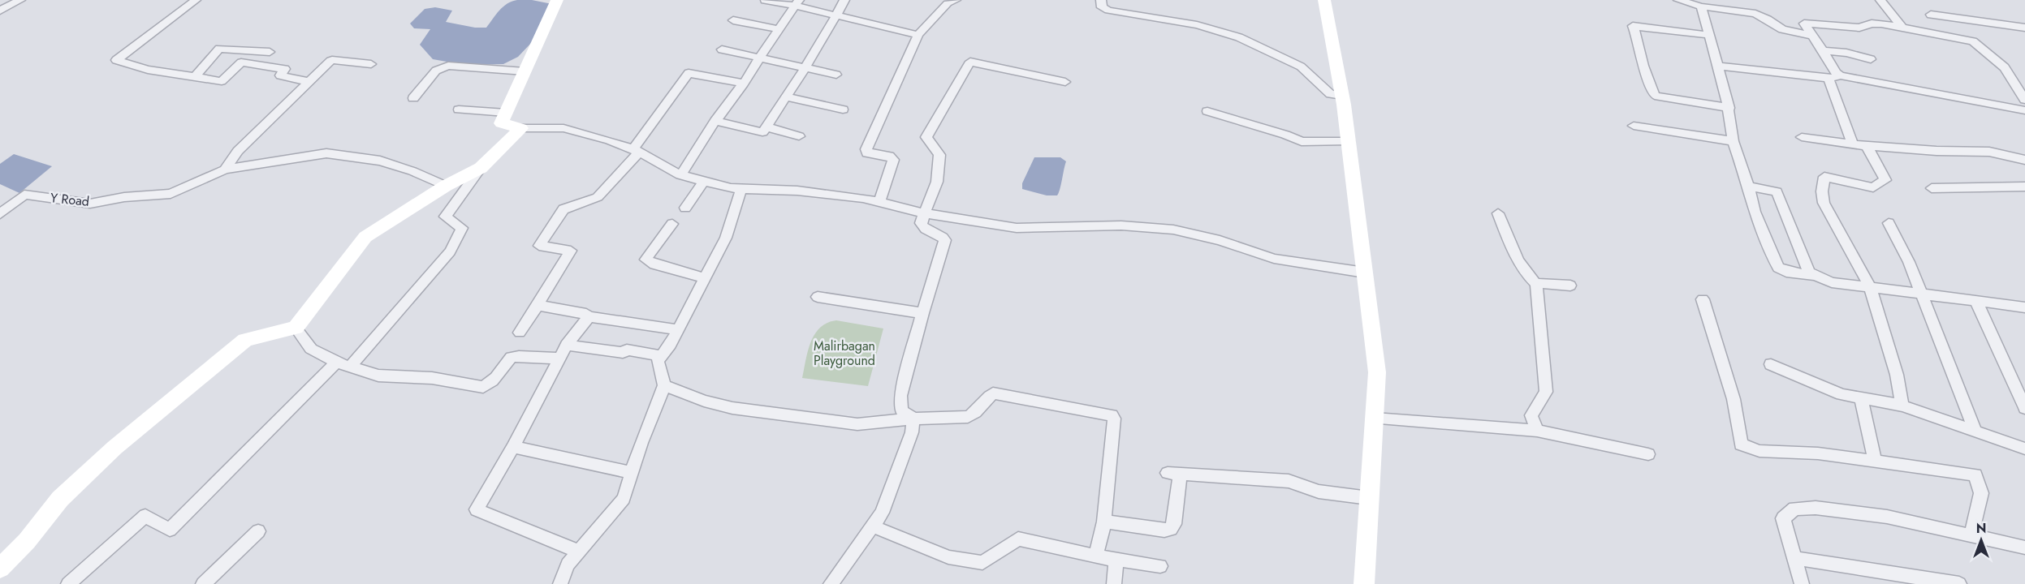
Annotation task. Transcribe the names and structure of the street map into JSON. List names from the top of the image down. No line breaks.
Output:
{"streets":{"street":["Y Road"]},"parks":["Malirbagan Playground"],"north":"top"}
